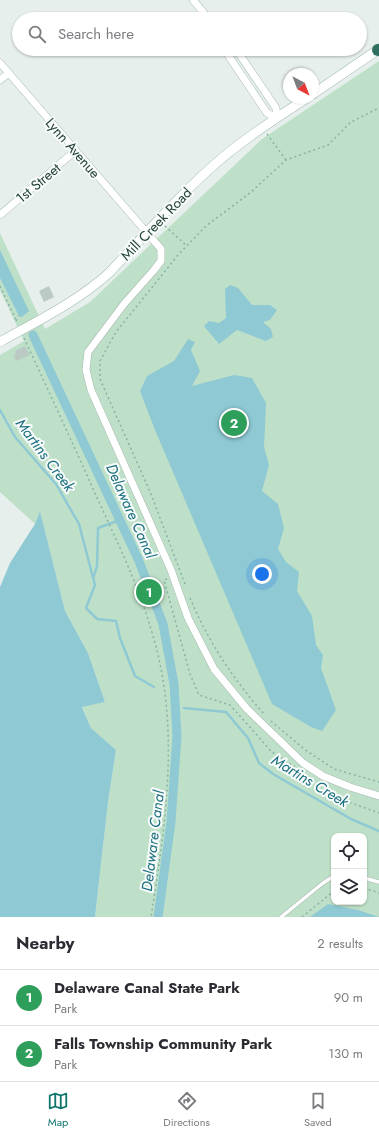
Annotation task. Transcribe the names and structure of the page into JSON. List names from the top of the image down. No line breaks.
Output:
{"streets":{"main road":["Mill Creek Road"],"street":["Lynn Avenue","1st Street"]},"crossings":[["Lynn Avenue","1st Street"],["Lynn Avenue","Mill Creek Road"]],"water":["Martins Creek","Delaware Canal"],"north":"bottom right","page":{"search":"Search here","pins":["2","1"],"heading":["Nearby","2 results"],"list":[{"mark":"1","name":"Delaware Canal State Park","note":"Park","value":"90 m"},{"mark":"2","name":"Falls Township Community Park","note":"Park","value":"130 m"}],"nav":["Map","Directions","Saved"]}}
